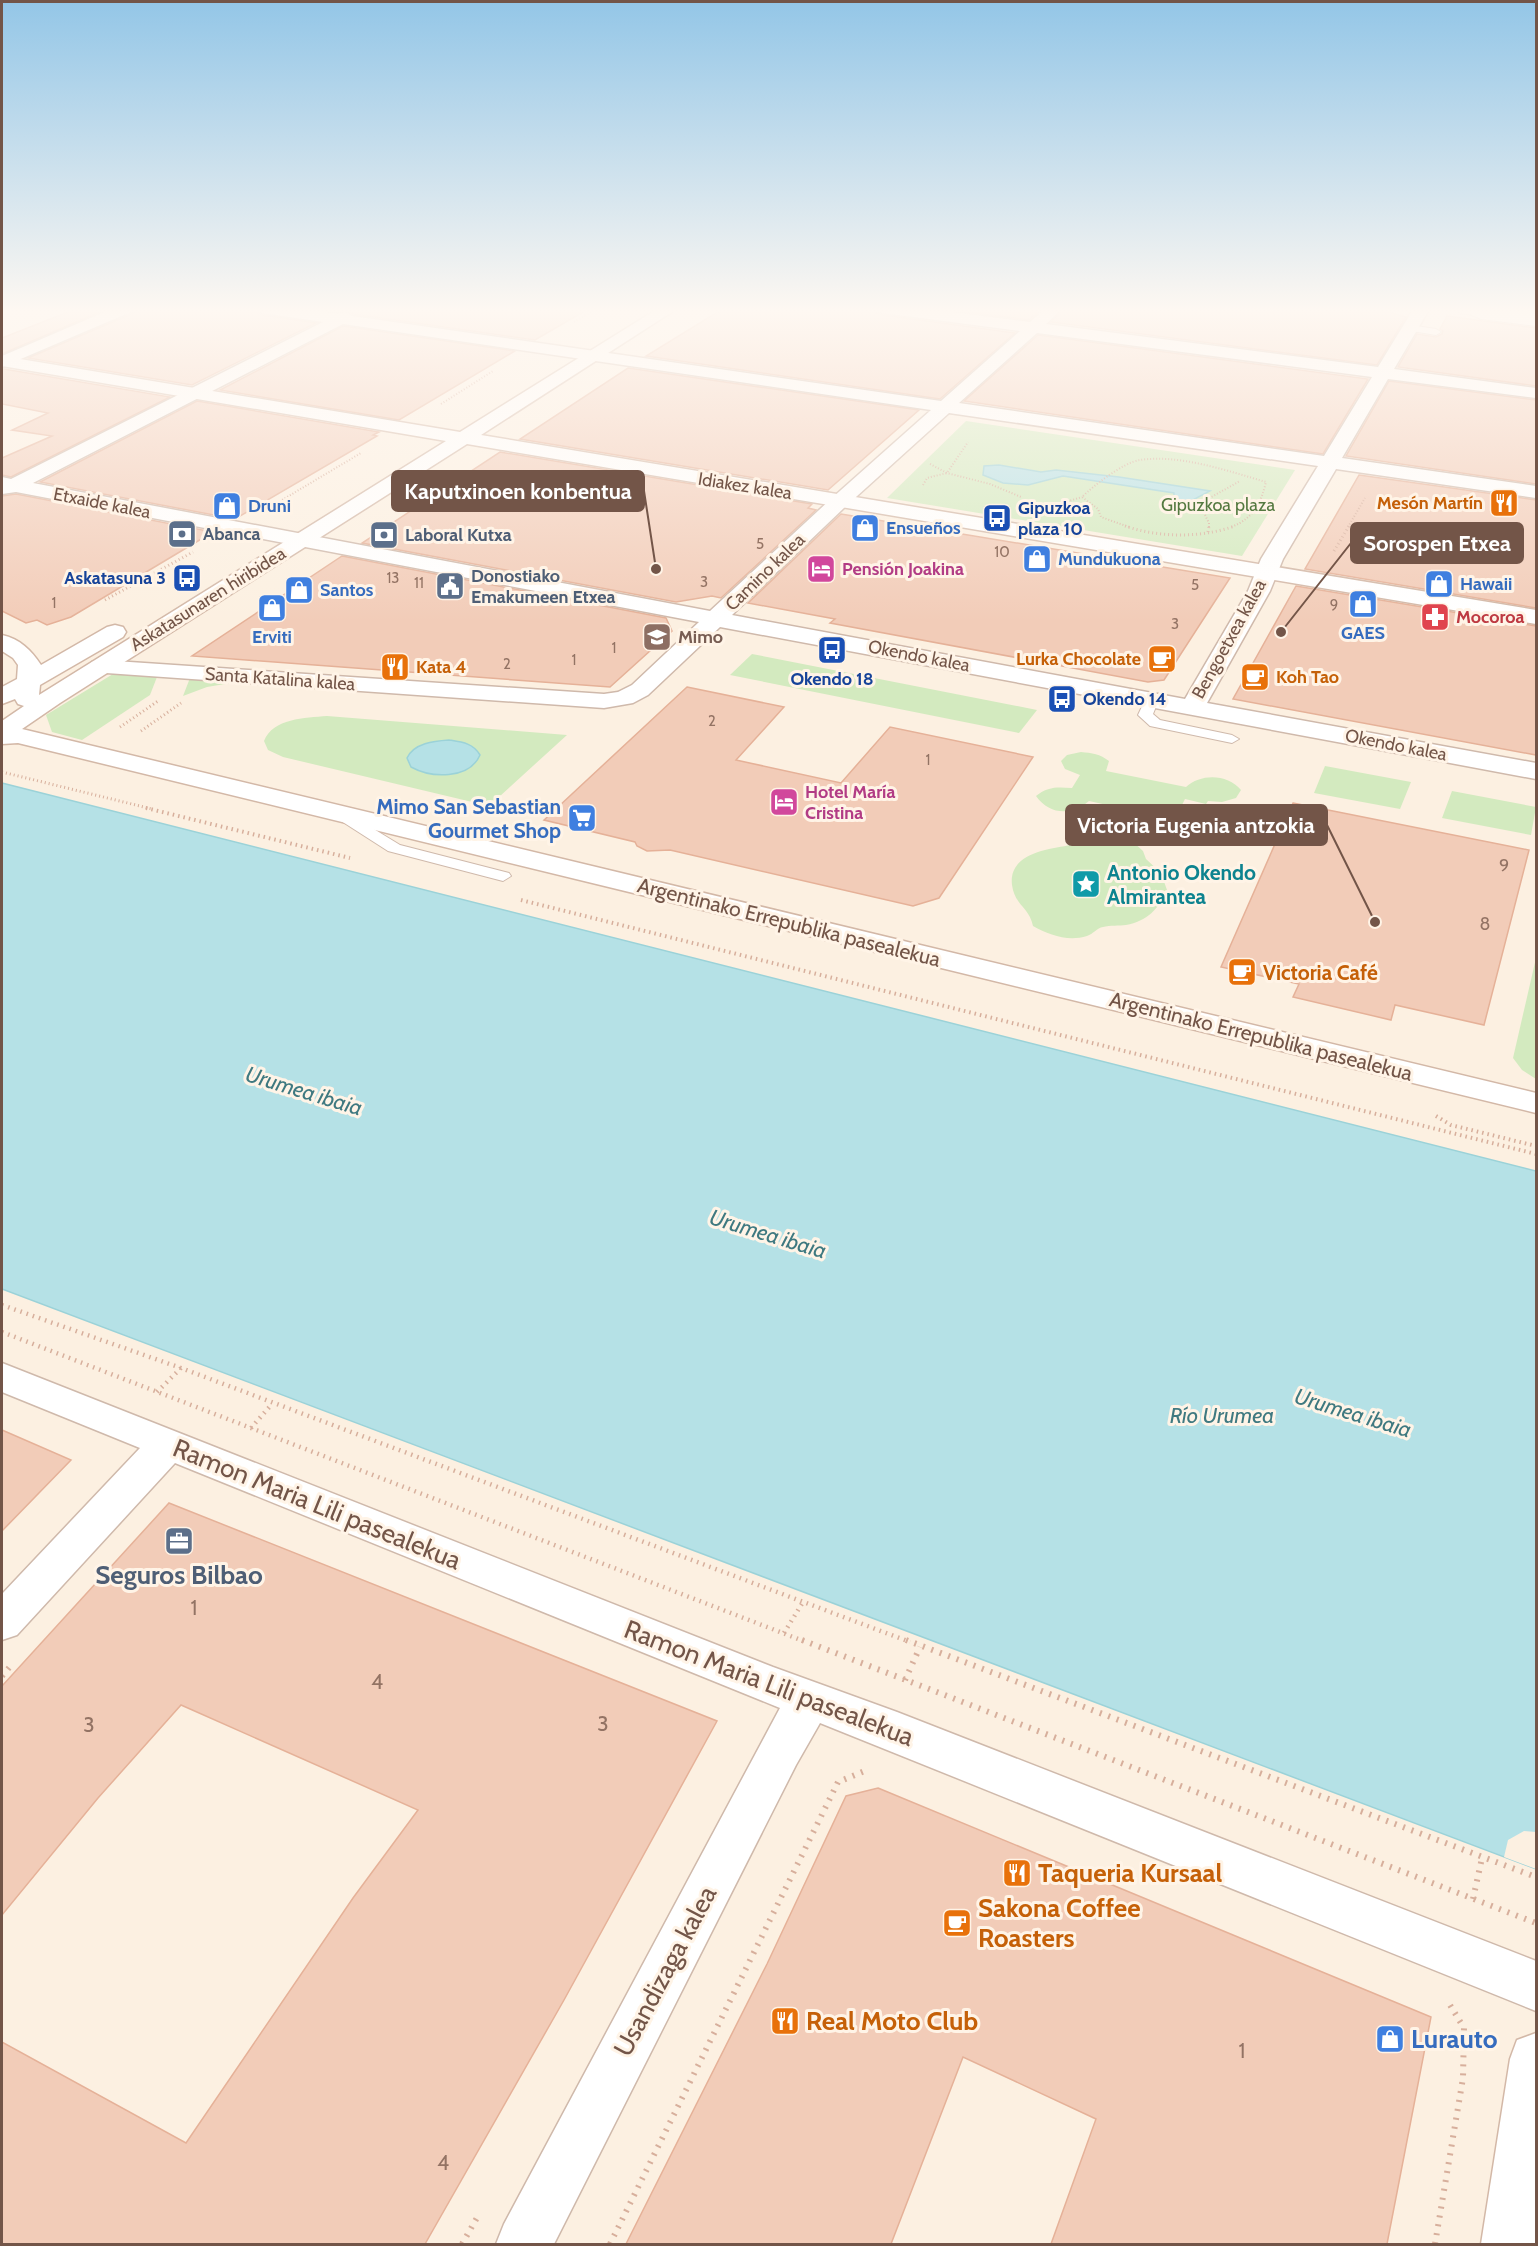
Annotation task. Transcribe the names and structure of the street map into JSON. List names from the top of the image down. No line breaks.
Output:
{"streets":{"street":["Idiakez kalea","Etxaide kalea","Camino kalea","Askatasunaren hiribidea","Bengoetxea kalea","Okendo kalea","Santa Katalina kalea","Argentinako Errepublika pasealekua","Ramon Maria Lili pasealekua","Usandizaga kalea"]},"crossings":[["Idiakez kalea","Camino kalea"],["Idiakez kalea","Askatasunaren hiribidea"],["Etxaide kalea","Askatasunaren hiribidea"],["Camino kalea","Okendo kalea"],["Camino kalea","Santa Katalina kalea"],["Askatasunaren hiribidea","Okendo kalea"],["Askatasunaren hiribidea","Santa Katalina kalea"],["Bengoetxea kalea","Okendo kalea"],["Ramon Maria Lili pasealekua","Usandizaga kalea"]],"water":["Urumea ibaia","Río Urumea"],"parks":["Gipuzkoa plaza"],"places":{"restaurant":["Mesón Martín","Kata 4","Taqueria Kursaal","Real Moto Club"],"shop":["Druni","Ensueños","Mundukuona","Hawaii","Santos","GAES","Erviti","Lurauto"],"bus stop":["Gipuzkoa plaza 10","Askatasuna 3","Okendo 18","Okendo 14"],"bank":["Abanca","Laboral Kutxa"],"other":["Kaputxinoen konbentua","Sorospen Etxea","Victoria Eugenia antzokia"],"hotel":["Pensión Joakina","Hotel María Cristina"],"public building":["Donostiako Emakumeen Etxea"],"pharmacy":["Mocoroa"],"school or university":["Mimo"],"cafe":["Lurka Chocolate","Koh Tao","Victoria Café","Sakona Coffee Roasters"],"supermarket":["Mimo San Sebastian Gourmet Shop"],"place":["Antonio Okendo Almirantea"],"office":["Seguros Bilbao"]},"house_numbers":["5","10","13","3","11","5","1","9","3","1","1","2","2","1","9","8","1","4","3","3","1","4"]}
